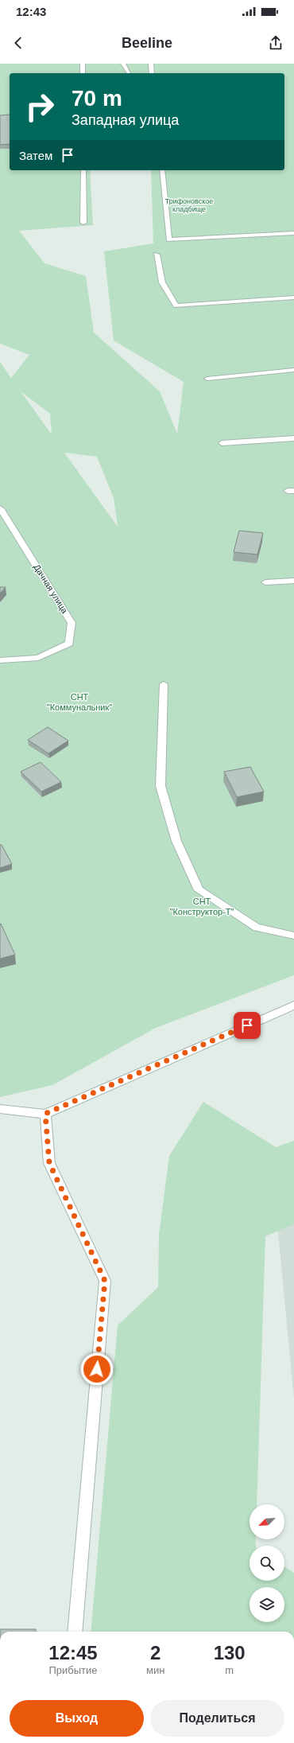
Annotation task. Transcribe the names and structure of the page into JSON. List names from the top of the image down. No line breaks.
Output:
{"streets":{"street":["Дачная улица"]},"parks":["Трифоновское кладбище","СНТ \"Коммунальник\"","СНТ \"Конструктор-Т\""],"north":"bottom left","page":{"status":"12:43","header":"Beeline","turn":["70 m","Западная улица"],"then":"Затем","eta":["12:45","Прибытие","2","мин","130","m"],"buttons":["Выход","Поделиться"]}}
